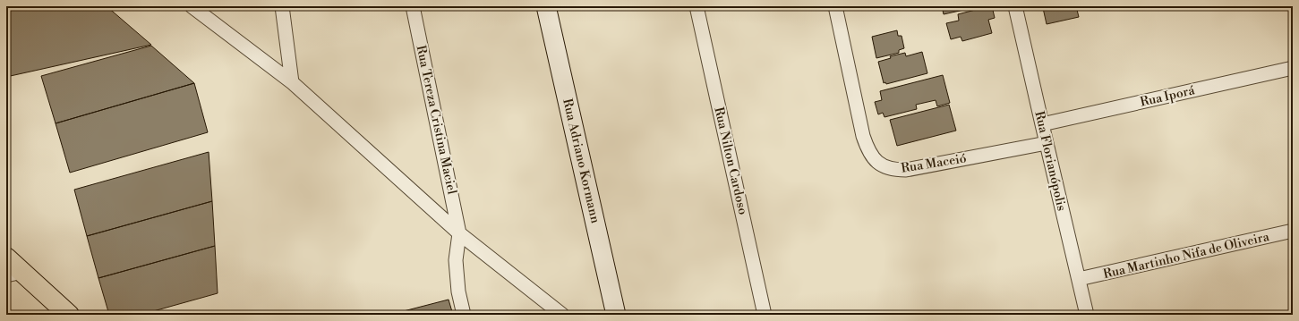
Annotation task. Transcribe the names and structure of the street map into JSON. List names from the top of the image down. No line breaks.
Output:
{"streets":{"street":["Rua Iporá","Rua Tereza Cristina Maciel","Rua Adriano Kormann","Rua Nilton Cardoso","Rua Florianópolis","Rua Maceió","Rua Martinho Nifa de Oliveira"]},"crossings":[["Rua Iporá","Rua Florianópolis"],["Rua Florianópolis","Rua Maceió"],["Rua Florianópolis","Rua Martinho Nifa de Oliveira"]]}
